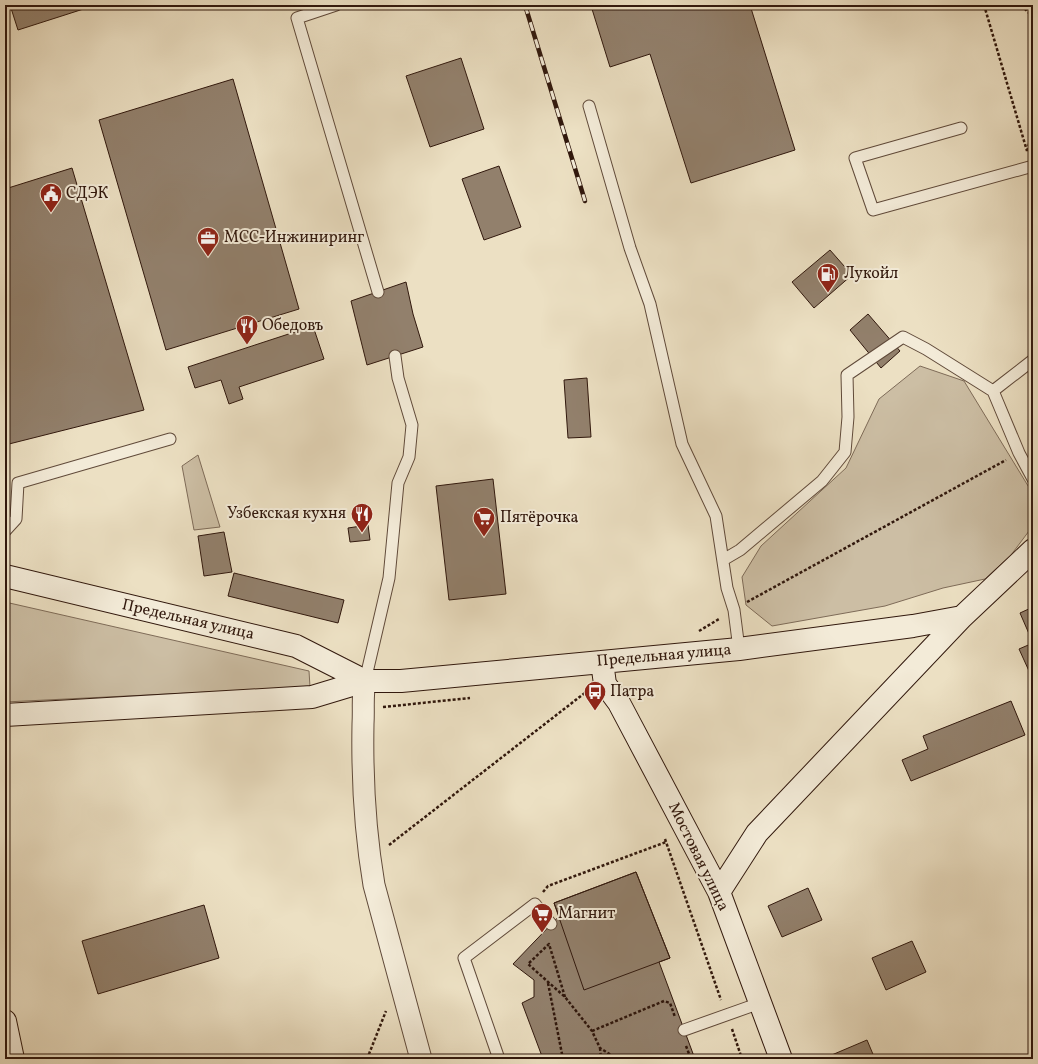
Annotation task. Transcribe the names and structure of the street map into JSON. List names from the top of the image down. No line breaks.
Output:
{"streets":{"street":["Предельная улица","Мостовая улица"]},"crossings":[["Предельная улица","Мостовая улица"]],"places":{"public building":["СДЭК"],"office":["МСС-Инжиниринг"],"fuel station":["Лукойл"],"restaurant":["Обедовъ","Узбекская кухня"],"supermarket":["Пятёрочка","Магнит"],"bus stop":["Патра"]}}
